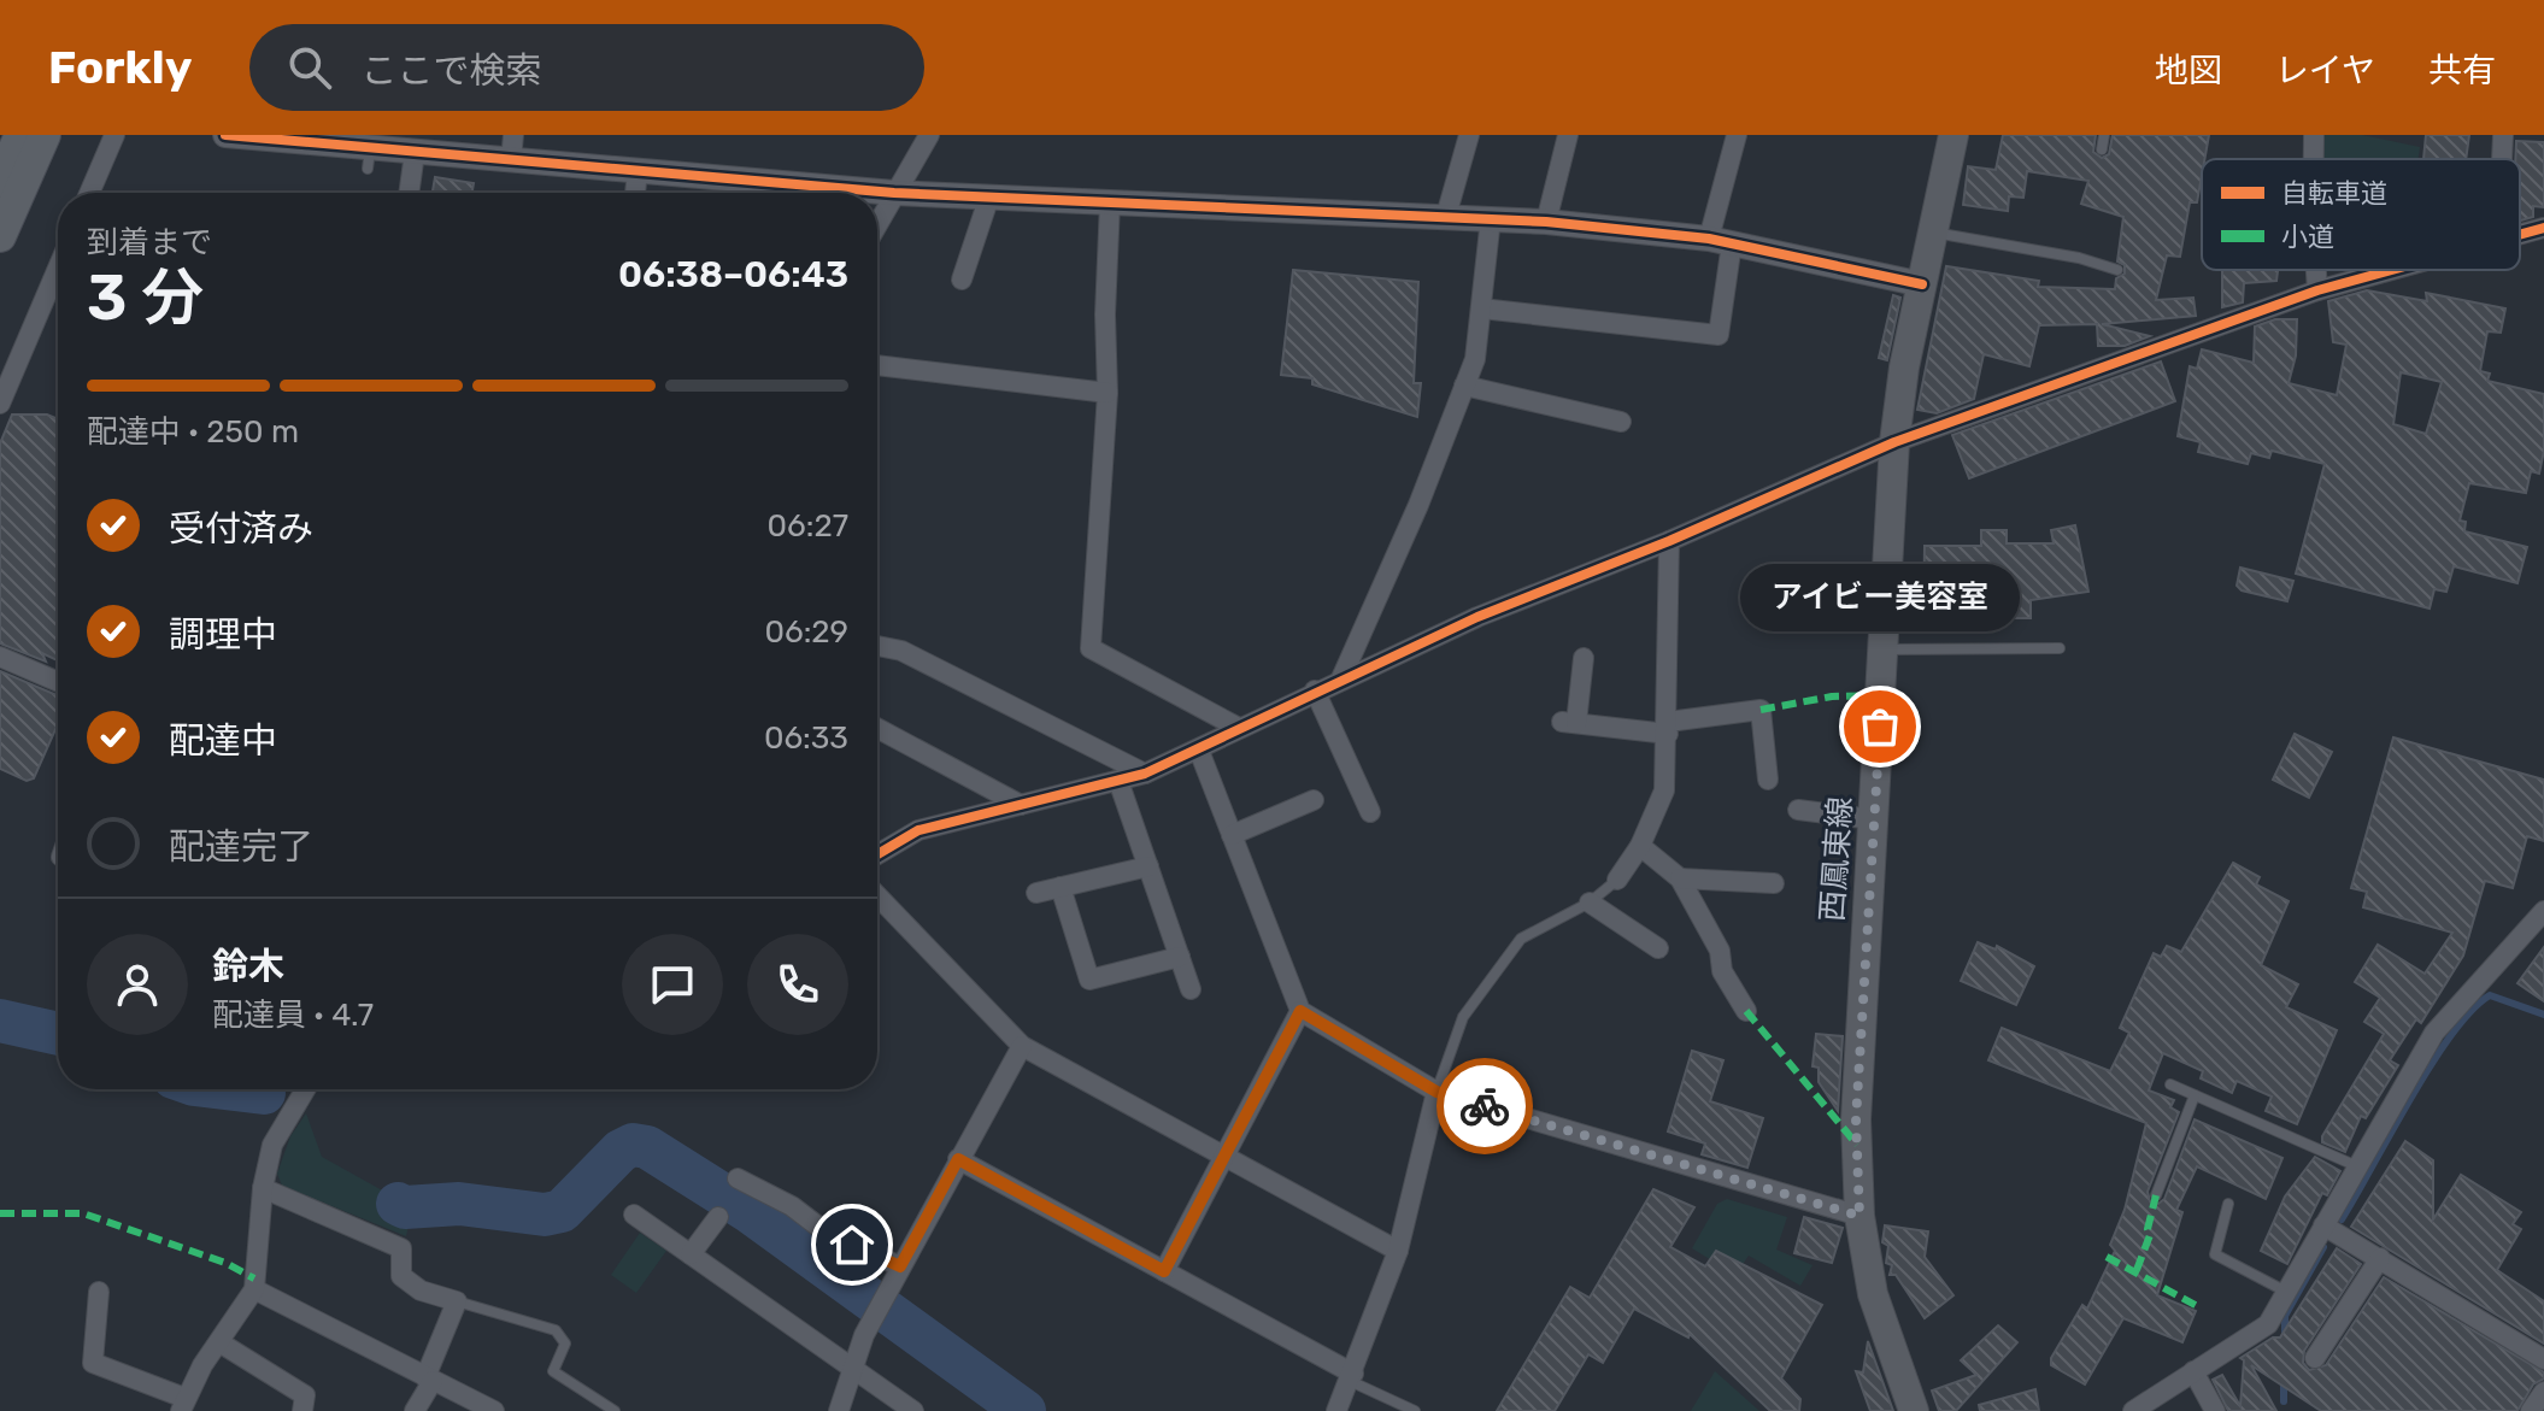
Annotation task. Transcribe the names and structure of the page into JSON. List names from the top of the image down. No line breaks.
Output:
{"streets":{"main road":["西鳳東線"]},"places":["アイビー美容室"],"legend":["自転車道","小道"],"page":{"header":"Forkly","search":"ここで検索","nav":["地図","レイヤ","共有"],"heading":["3 分","到着まで","06:38–06:43"],"panel":["鈴木","配達員 · 4.7"],"bar":"配達中 · 250 m","list":[["受付済み","06:27"],["調理中","06:29"],["配達中","06:33"],"配達完了"],"bubble":"アイビー美容室"}}
